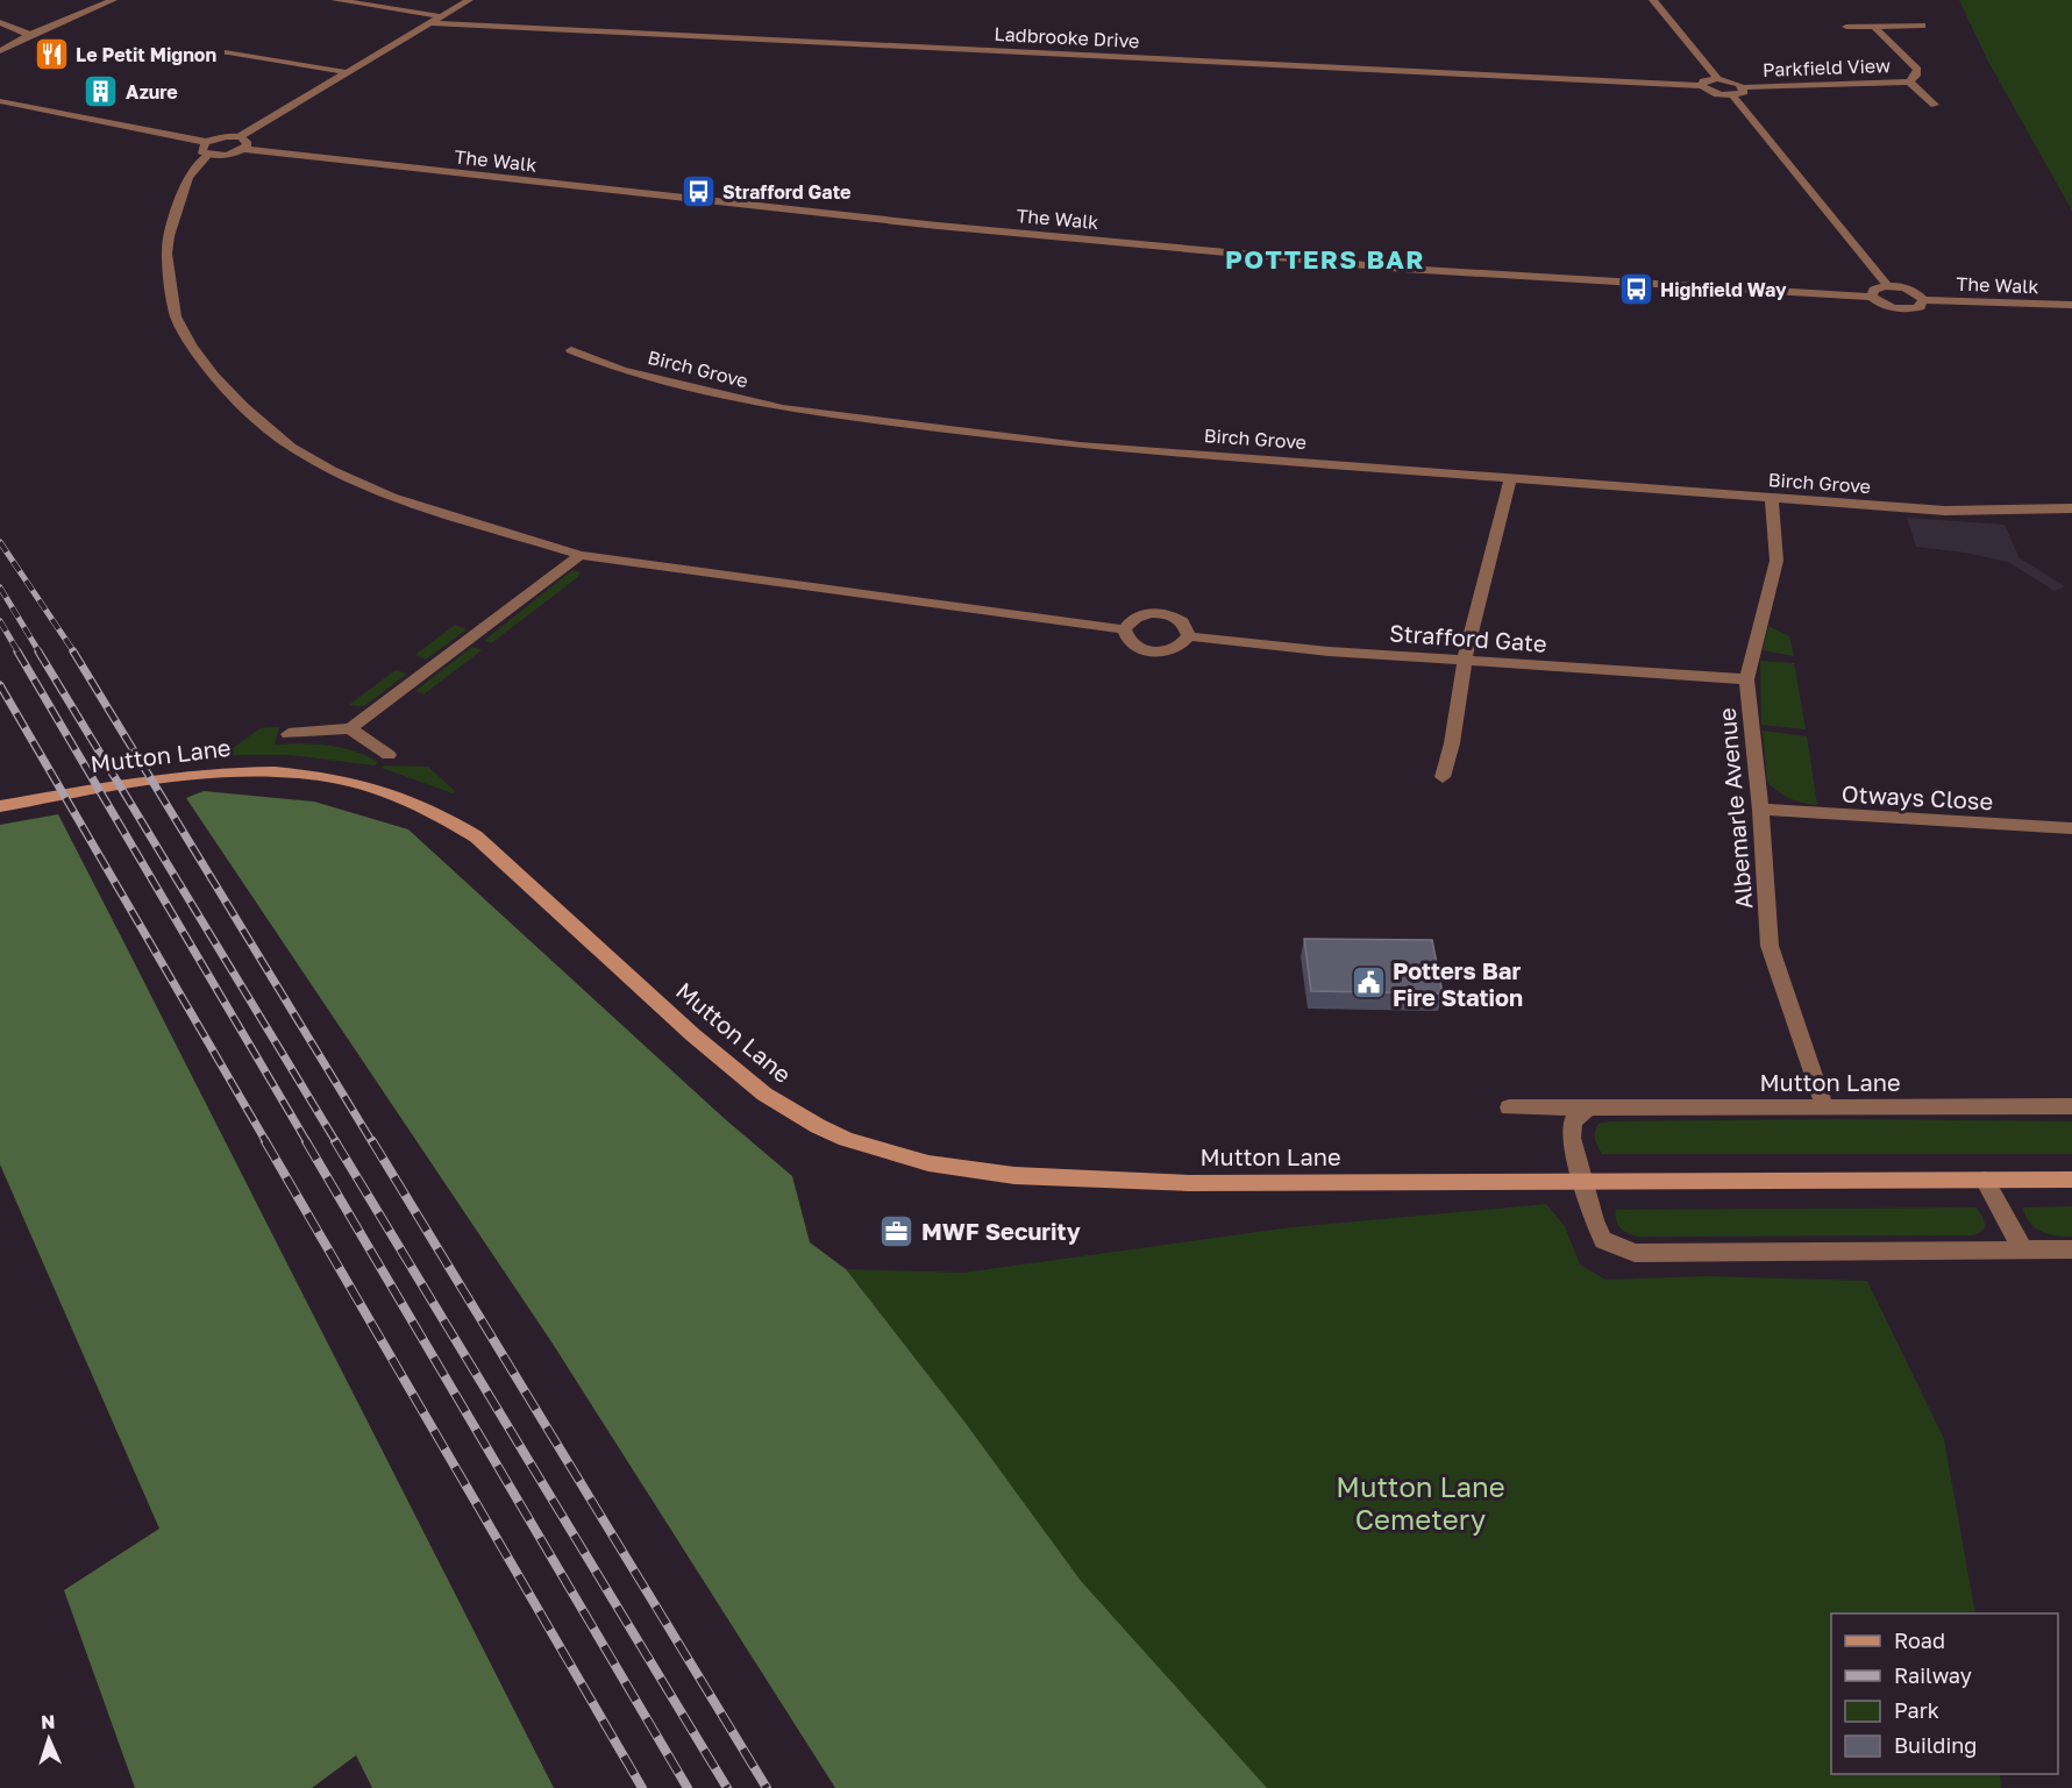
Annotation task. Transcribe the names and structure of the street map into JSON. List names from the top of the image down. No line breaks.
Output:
{"streets":{"main road":["Mutton Lane"],"street":["Ladbrooke Drive","Parkfield View","The Walk","Birch Grove","Strafford Gate","Otways Close","Albemarle Avenue"]},"crossings":[["Birch Grove","Albemarle Avenue"],["Strafford Gate","Albemarle Avenue"],["Mutton Lane","Albemarle Avenue"],["Otways Close","Albemarle Avenue"]],"districts":["POTTERS BAR"],"parks":["Mutton Lane Cemetery"],"places":{"restaurant":["Le Petit Mignon"],"building":["Azure"],"bus stop":["Strafford Gate","Highfield Way"],"public building":["Potters Bar Fire Station"],"office":["MWF Security"]},"legend":["Road","Railway","Park","Building"],"north":"top"}
